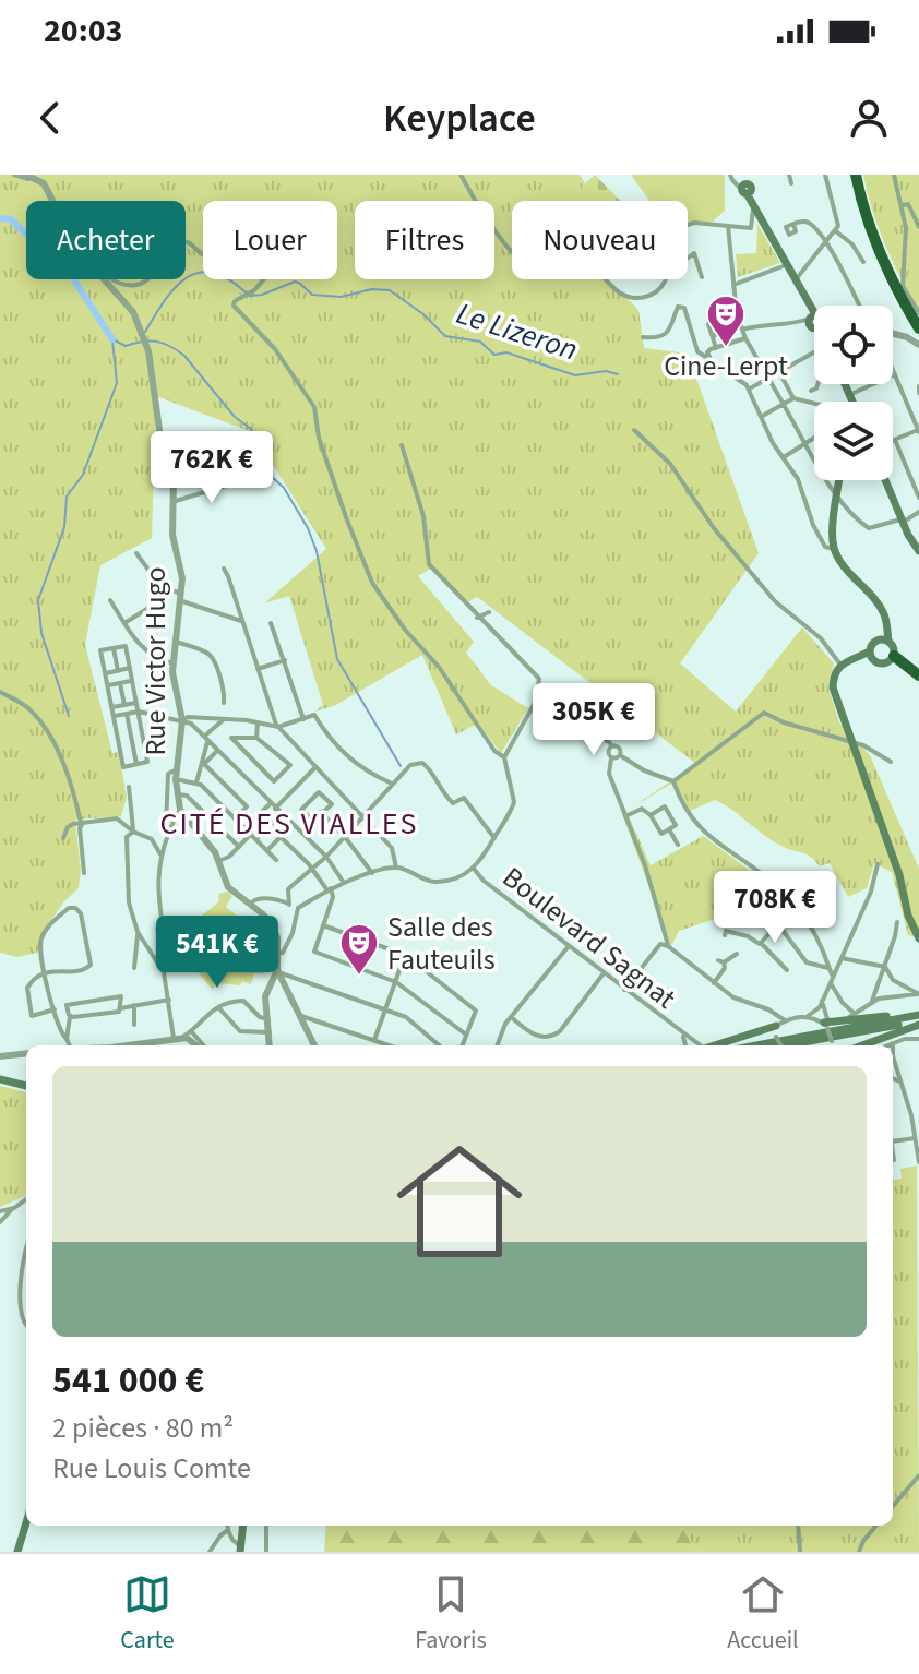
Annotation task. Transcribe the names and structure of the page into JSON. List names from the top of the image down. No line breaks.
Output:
{"streets":{"street":["Rue Victor Hugo","Boulevard Sagnat"]},"districts":["CITÉ DES VIALLES"],"water":["Le Lizeron"],"places":{"theatre":["Cine-Lerpt","Salle des Fauteuils"]},"page":{"status":"20:03","header":"Keyplace","chip":["Acheter","Louer","Filtres","Nouveau"],"price":["762K €","305K €","708K €","541K €"],"list":[{"name":"541 000 €","note":"2 pièces · 80 m² · Rue Louis Comte"}],"tabs":["Carte","Favoris","Accueil"]}}
